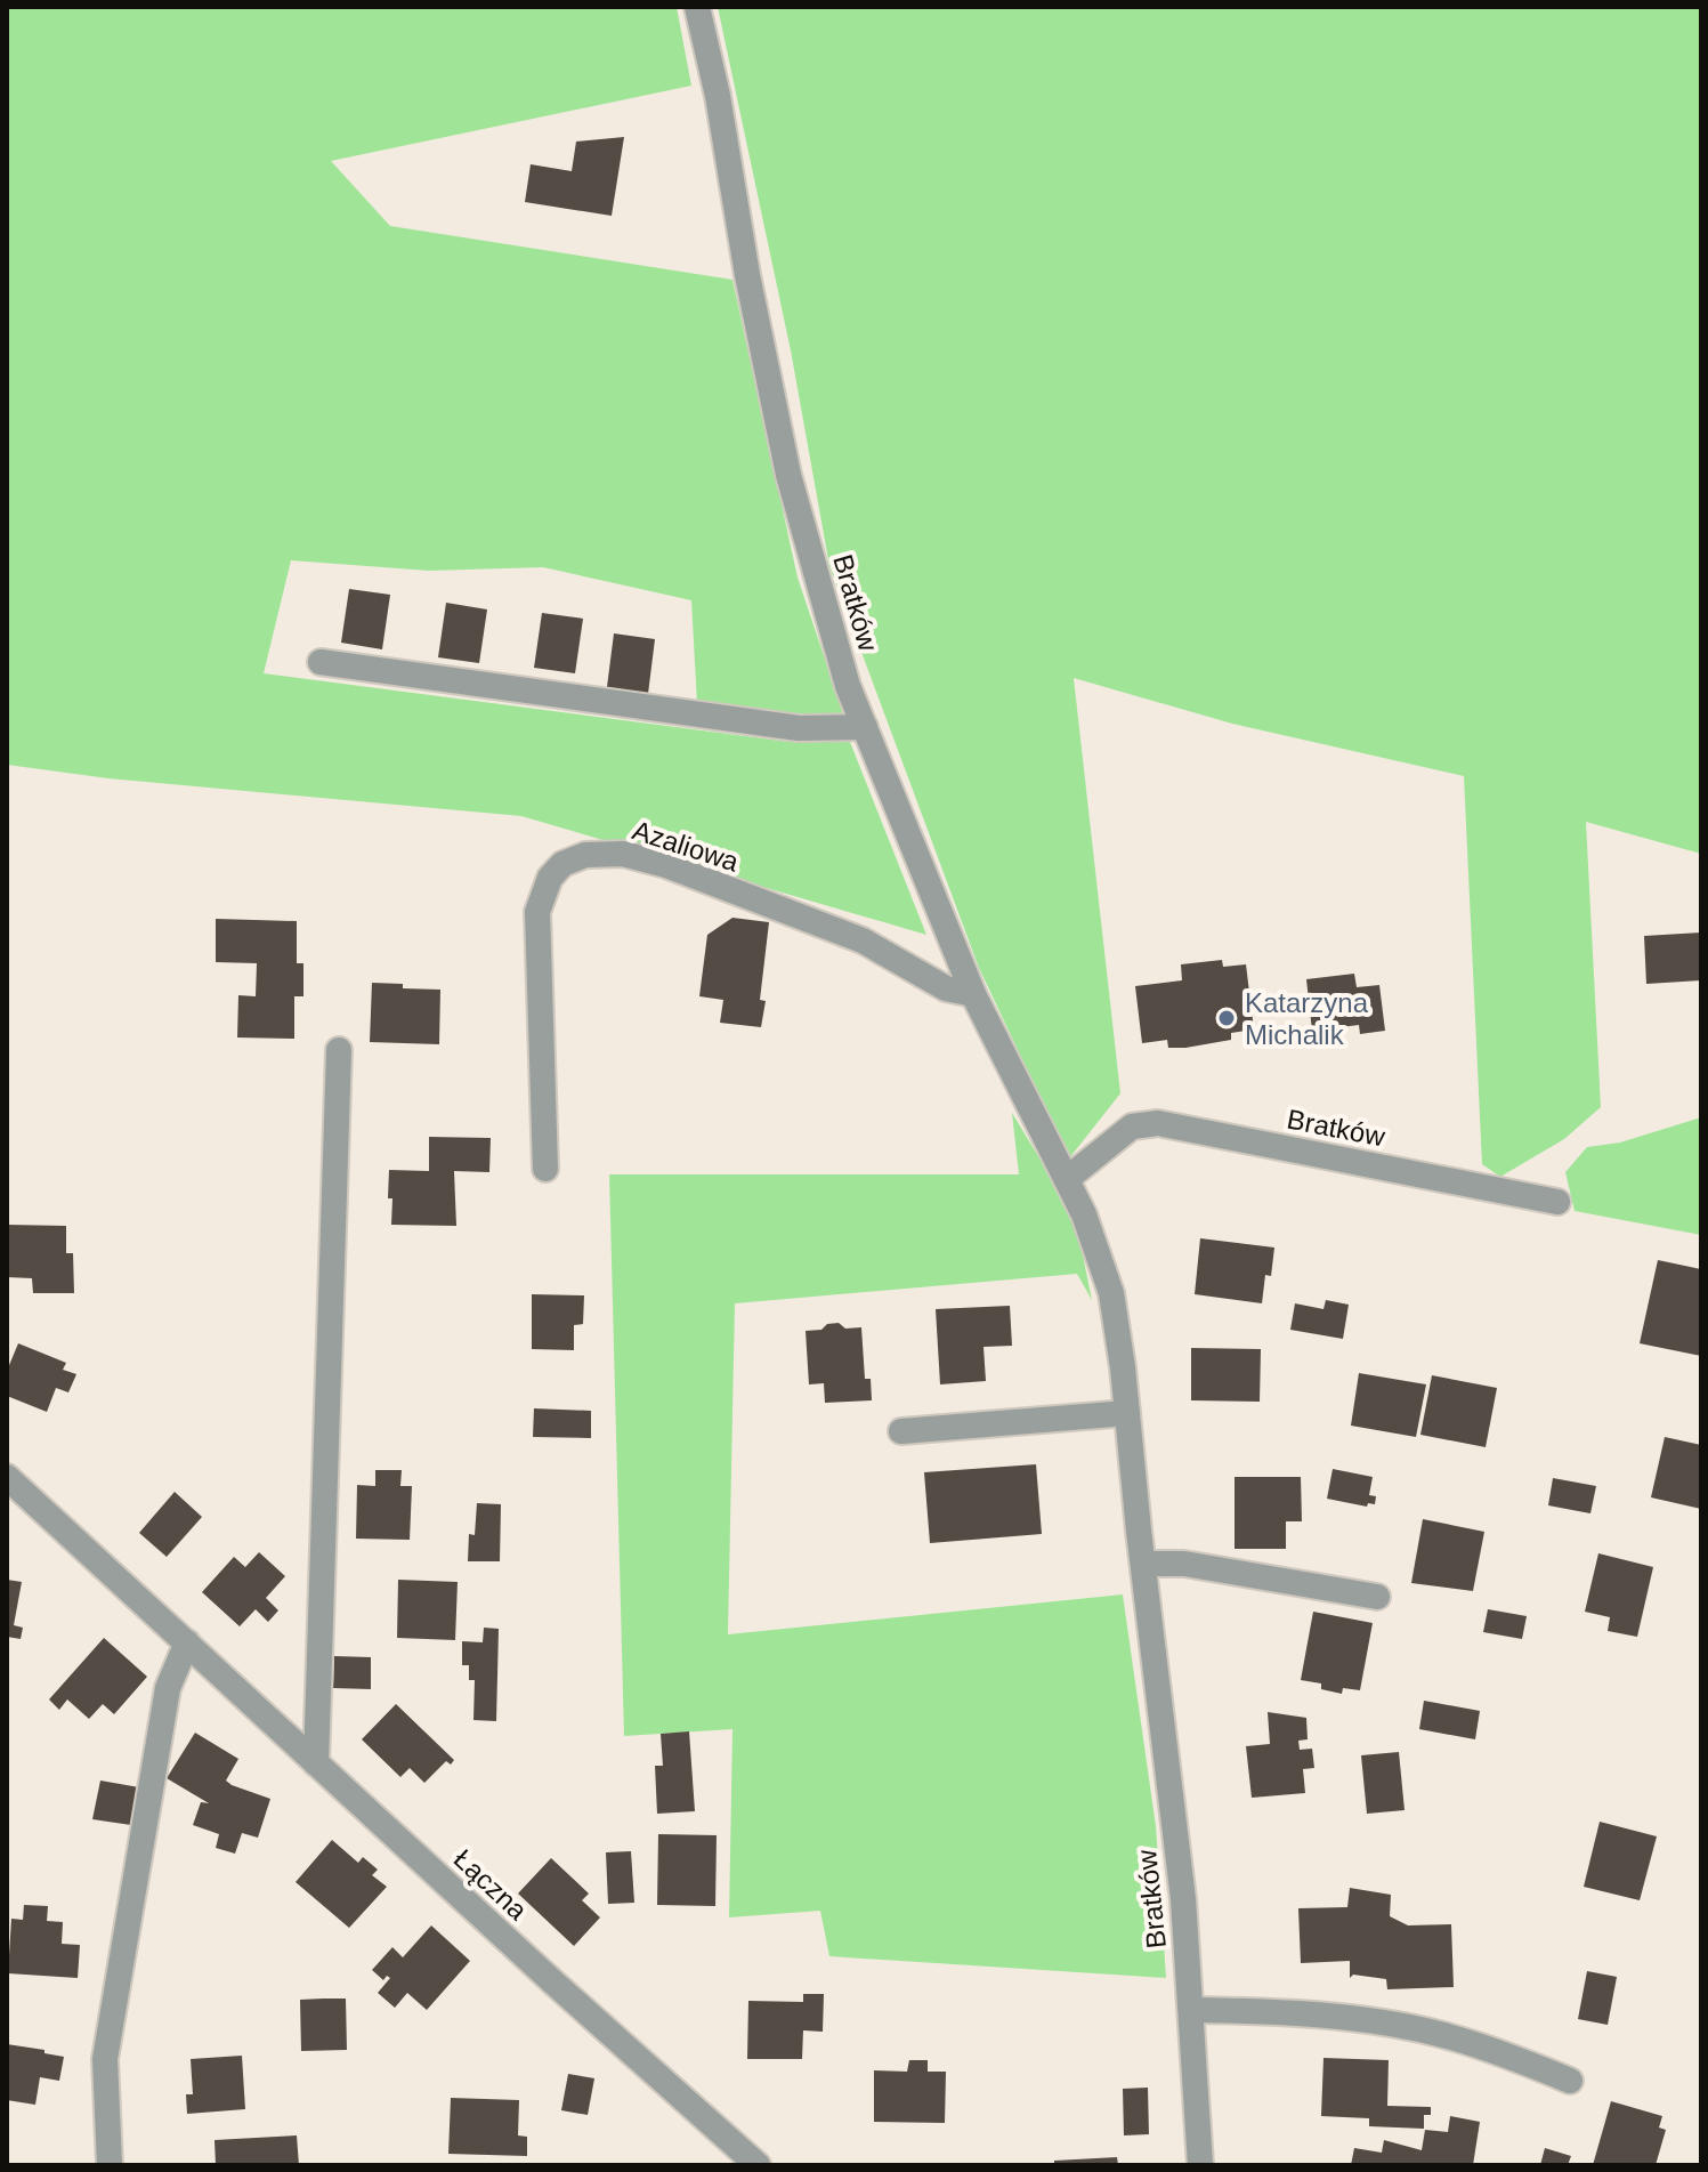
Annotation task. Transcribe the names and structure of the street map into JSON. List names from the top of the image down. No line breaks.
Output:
{"streets":{"street":["Bratków","Azaliowa","Łączna"]},"crossings":[["Bratków","Azaliowa"]],"places":["Katarzyna Michalik"]}
